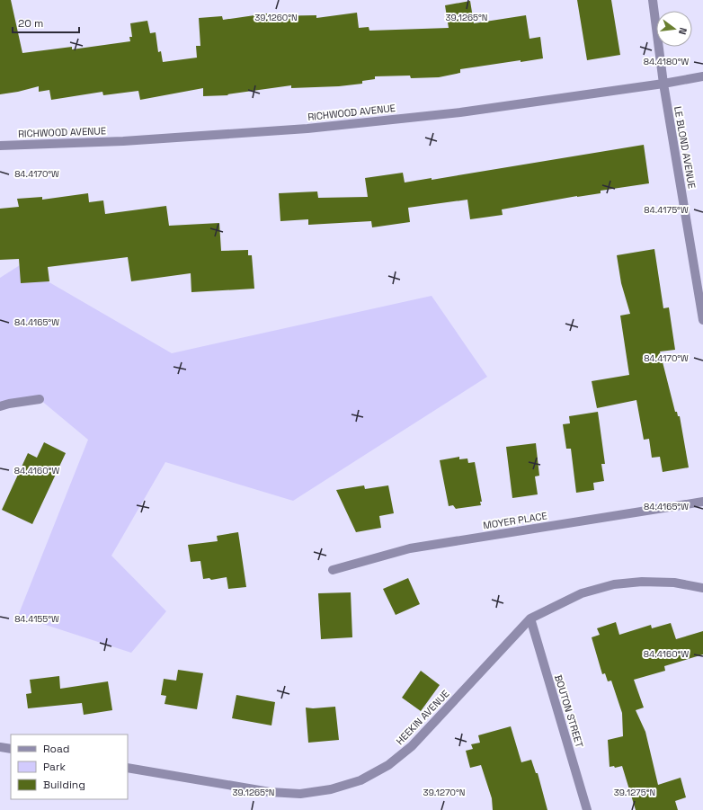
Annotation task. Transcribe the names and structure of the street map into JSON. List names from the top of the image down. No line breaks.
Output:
{"streets":{"street":["RICHWOOD AVENUE","LE BLOND AVENUE","MOYER PLACE","BOUTON STREET","HEEKIN AVENUE"]},"crossings":[["RICHWOOD AVENUE","LE BLOND AVENUE"],["BOUTON STREET","HEEKIN AVENUE"]],"legend":["Road","Park","Building"],"scale_bar":"20 m","north":"right","coordinates":["39.1260°N","39.1265°N","84.4180°W","84.4170°W","84.4175°W","84.4165°W","84.4160°W","84.4155°W","39.1270°N","39.1275°N"]}
